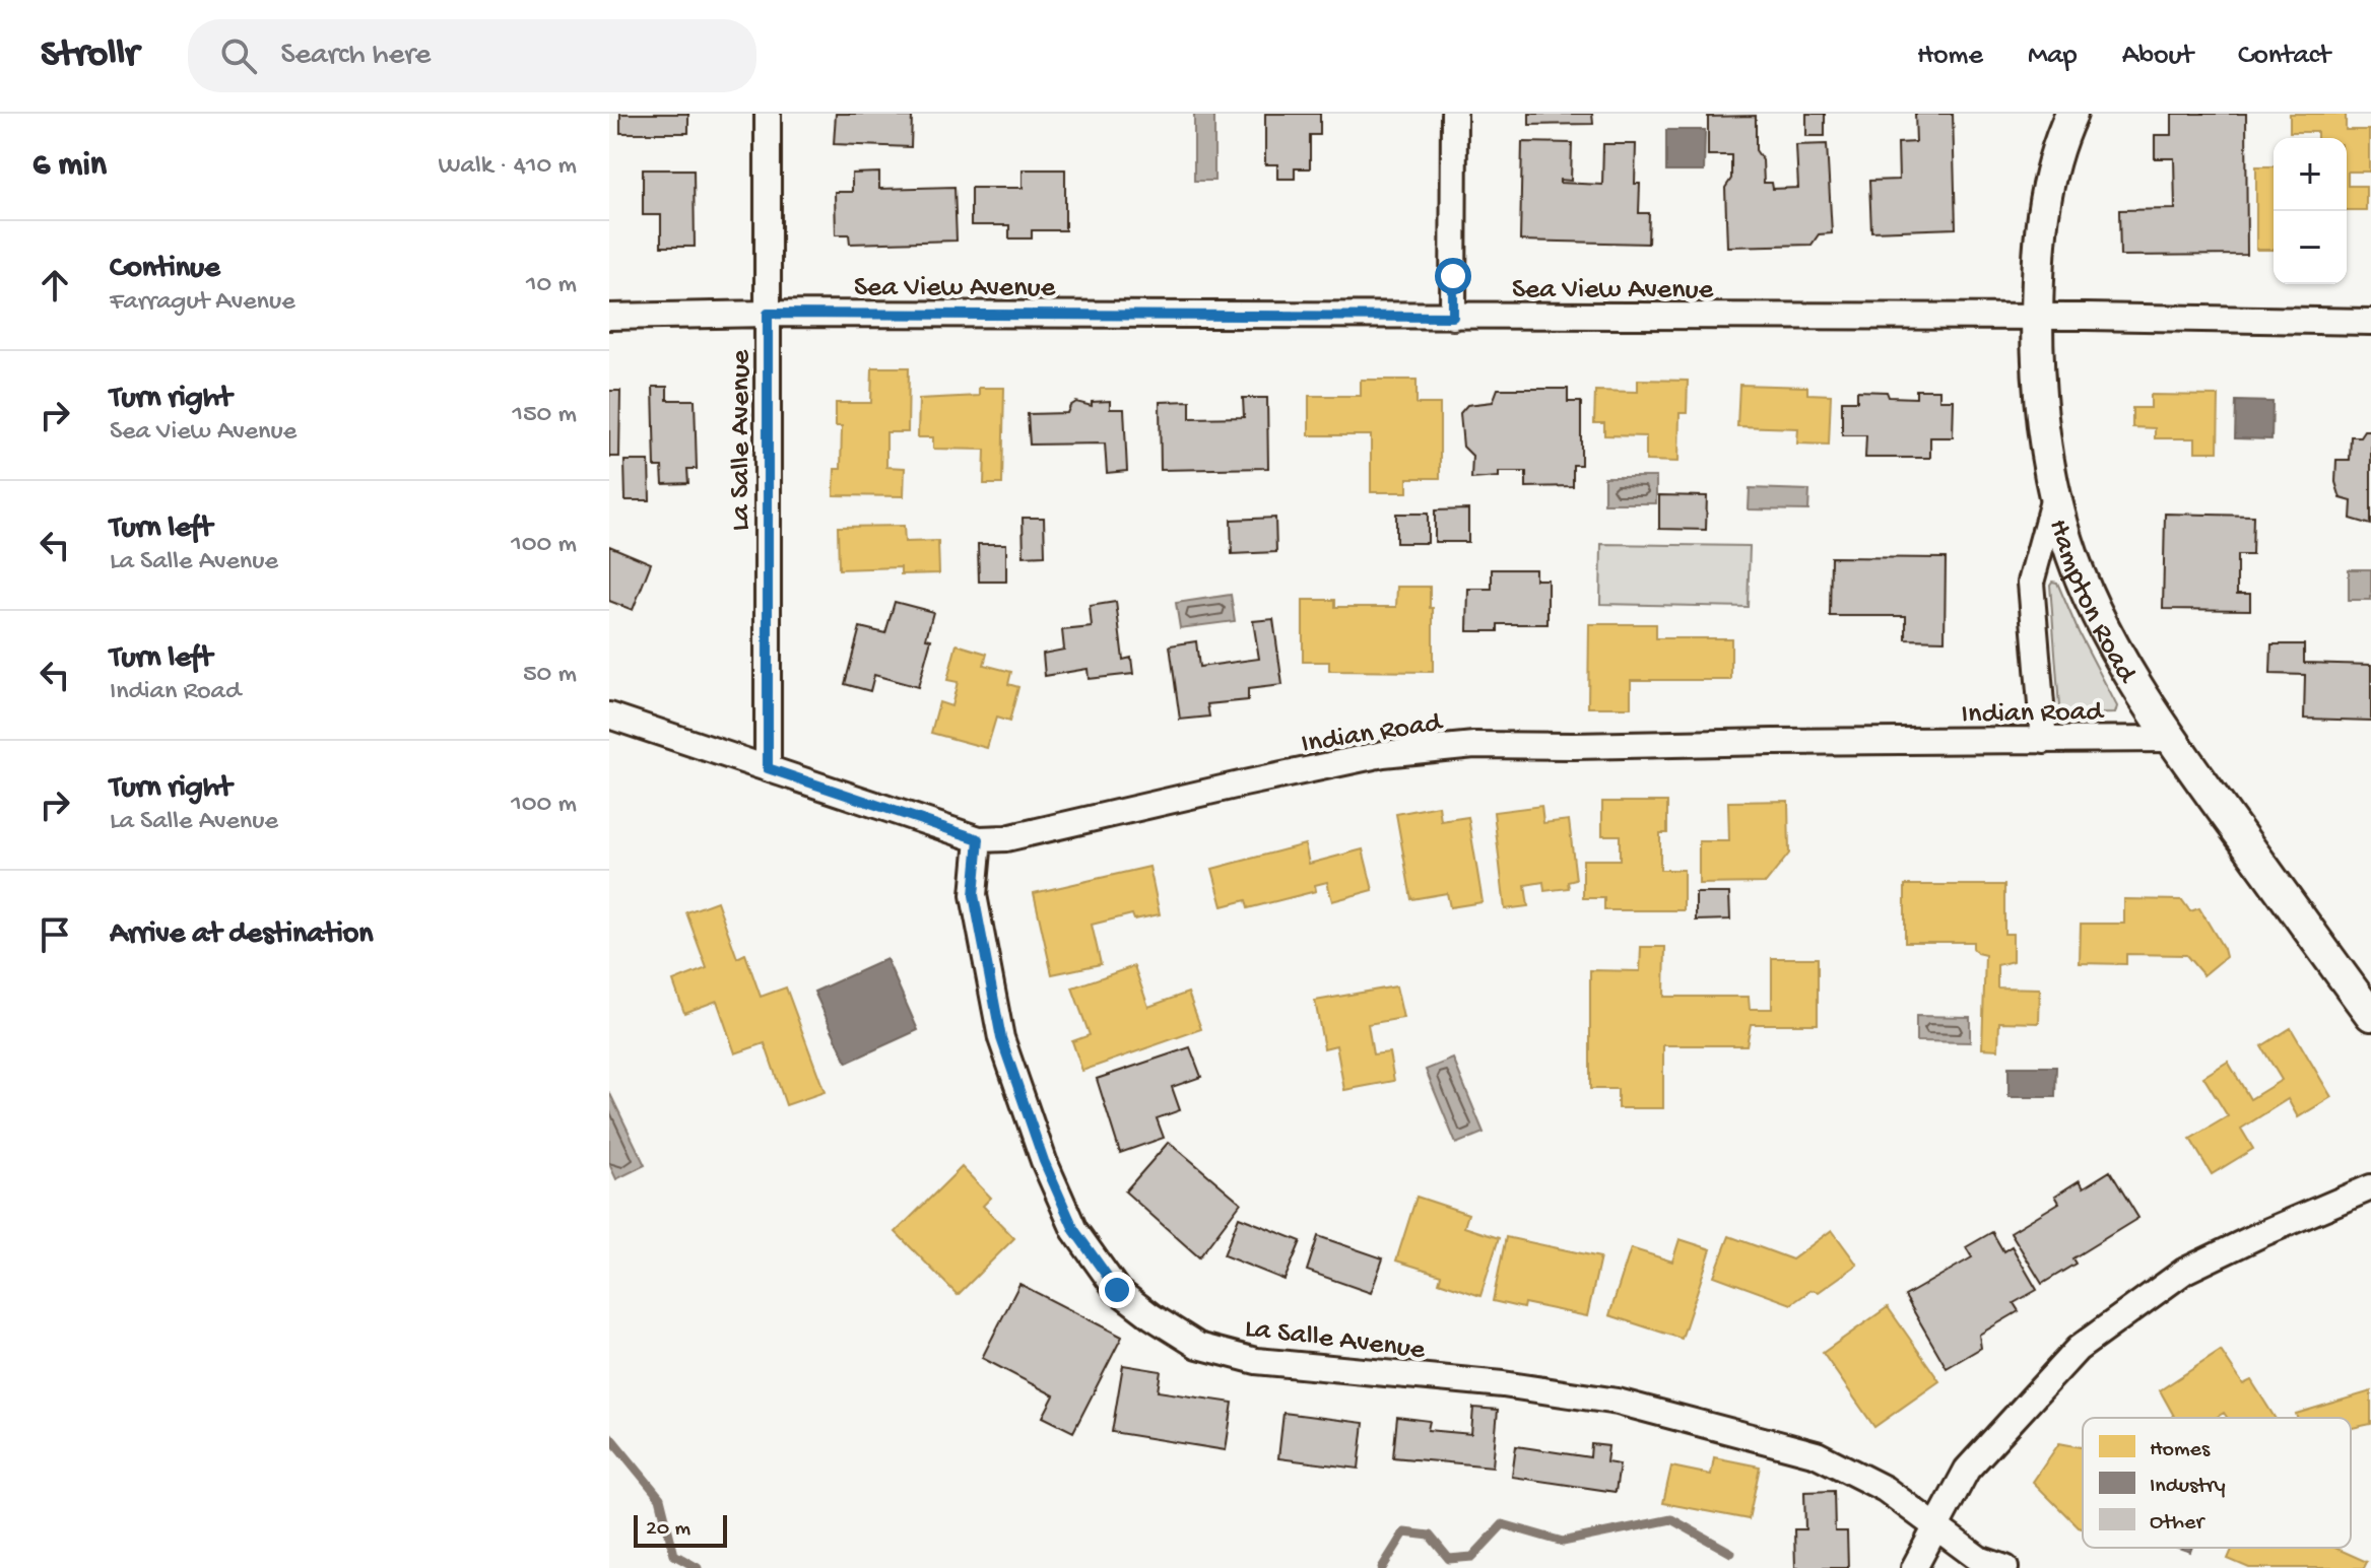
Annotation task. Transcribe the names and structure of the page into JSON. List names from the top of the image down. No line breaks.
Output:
{"streets":{"street":["Sea View Avenue","La Salle Avenue","Hampton Road","Indian Road"]},"crossings":[["Sea View Avenue","La Salle Avenue"],["Sea View Avenue","Hampton Road"],["La Salle Avenue","Indian Road"],["Hampton Road","Indian Road"]],"legend":["Homes","Industry","Other"],"scale_bar":"20 m","page":{"header":"Strollr","search":"Search here","nav":["Home","Map","About","Contact"],"heading":["6 min","Walk · 410 m"],"map_buttons":["+","−"],"list":[["Continue","Farragut Avenue","10 m"],["Turn right","Sea View Avenue","150 m"],["Turn left","La Salle Avenue","100 m"],["Turn left","Indian Road","50 m"],["Turn right","La Salle Avenue","100 m"],"Arrive at destination"],"scale":"20 m"}}
